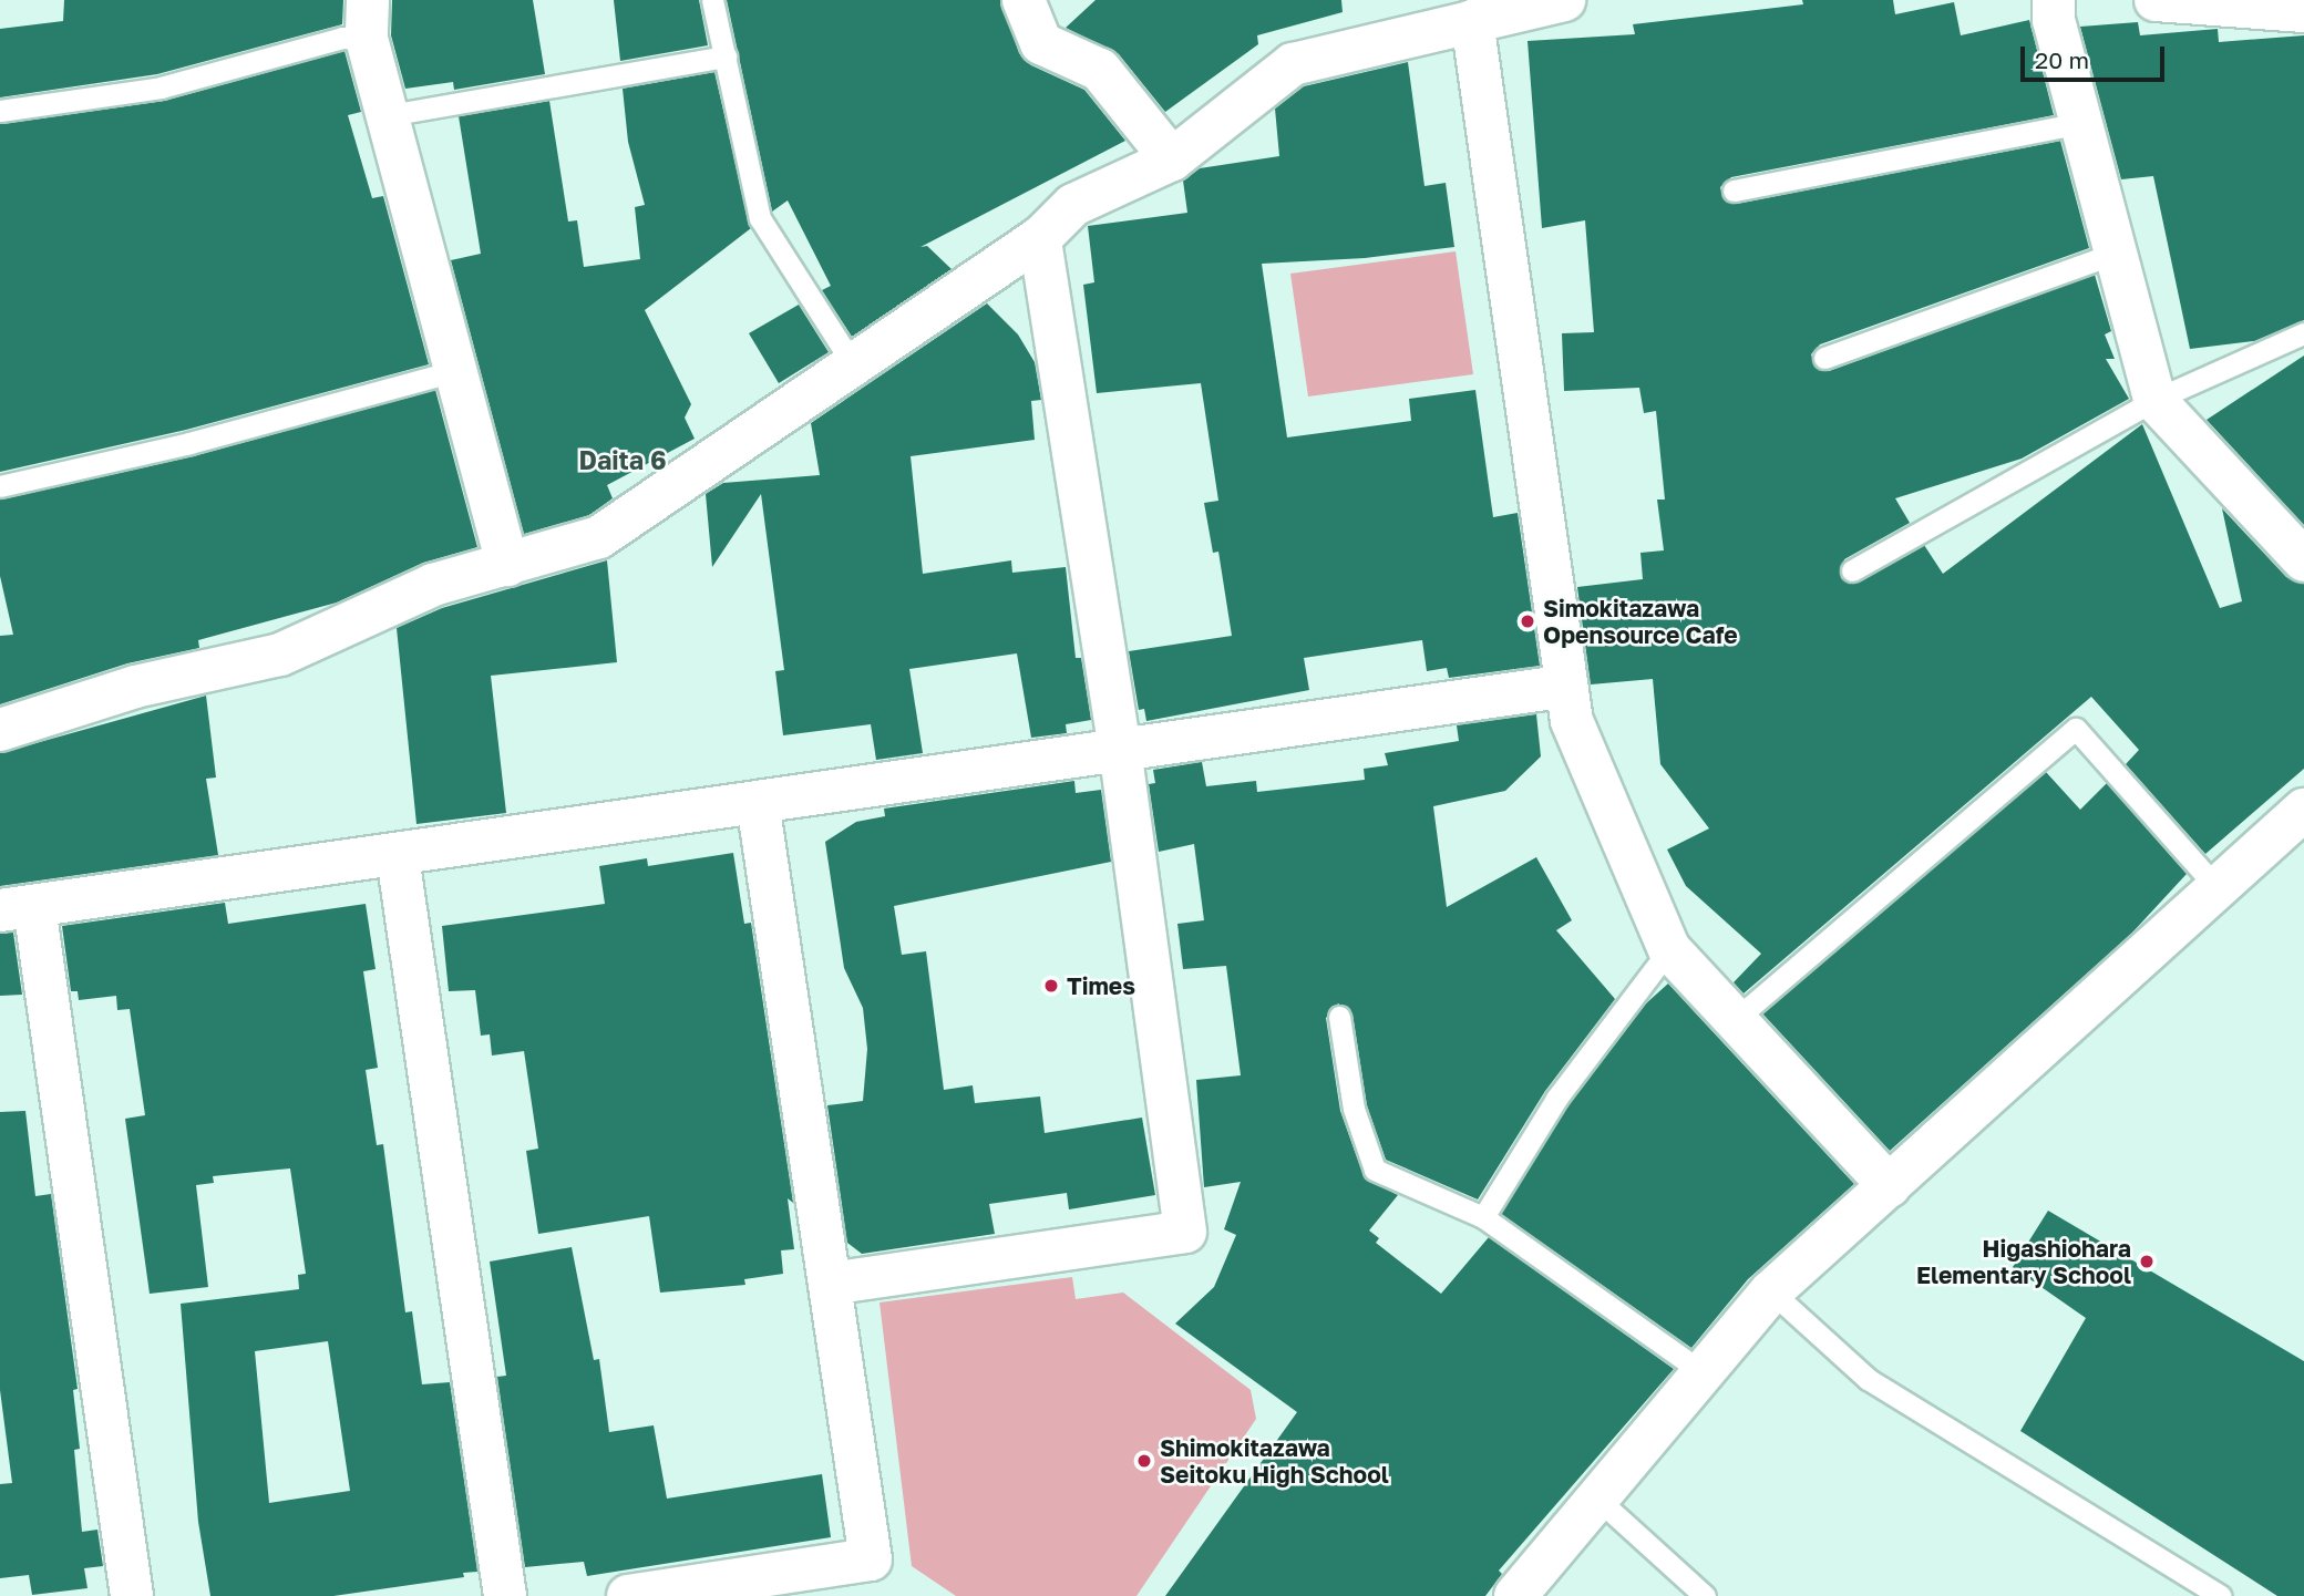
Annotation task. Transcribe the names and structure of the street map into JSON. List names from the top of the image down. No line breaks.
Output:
{"districts":["Daita 6"],"places":["Simokitazawa Opensource Cafe","Times","Higashiohara Elementary School","Shimokitazawa Seitoku High School"],"scale_bar":"20 m"}
